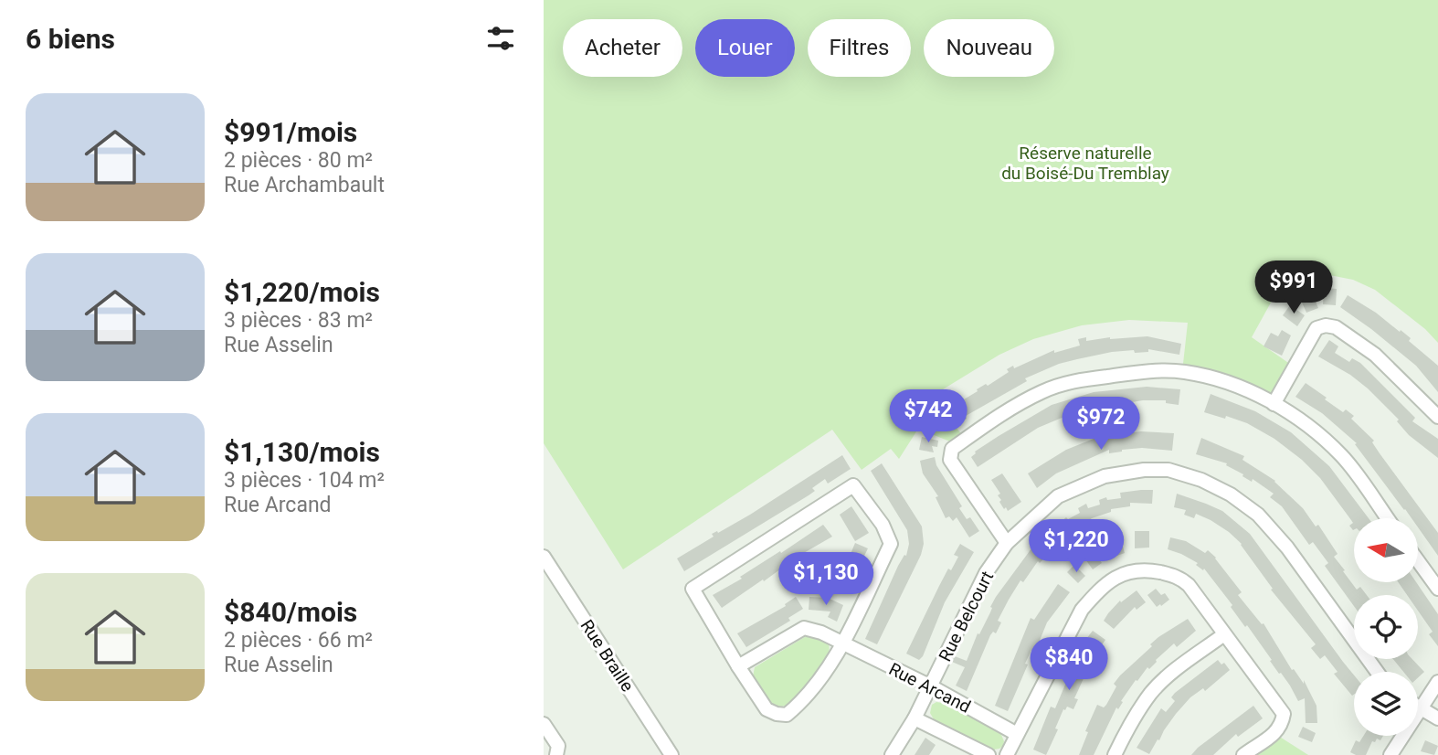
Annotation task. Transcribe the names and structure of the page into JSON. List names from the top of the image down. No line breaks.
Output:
{"streets":{"street":["Rue Belcourt","Rue Braille","Rue Arcand"]},"crossings":[["Rue Belcourt","Rue Arcand"]],"parks":["Réserve naturelle du Boisé-Du Tremblay"],"north":"left","page":{"heading":"6 biens","chip":["Acheter","Louer","Filtres","Nouveau"],"list":[{"name":"$991/mois","note":"2 pièces · 80 m² · Rue Archambault"},{"name":"$1,220/mois","note":"3 pièces · 83 m² · Rue Asselin"},{"name":"$1,130/mois","note":"3 pièces · 104 m² · Rue Arcand"},{"name":"$840/mois","note":"2 pièces · 66 m² · Rue Asselin"}],"price":["$991","$742","$972","$1,220","$1,130","$840"]}}
